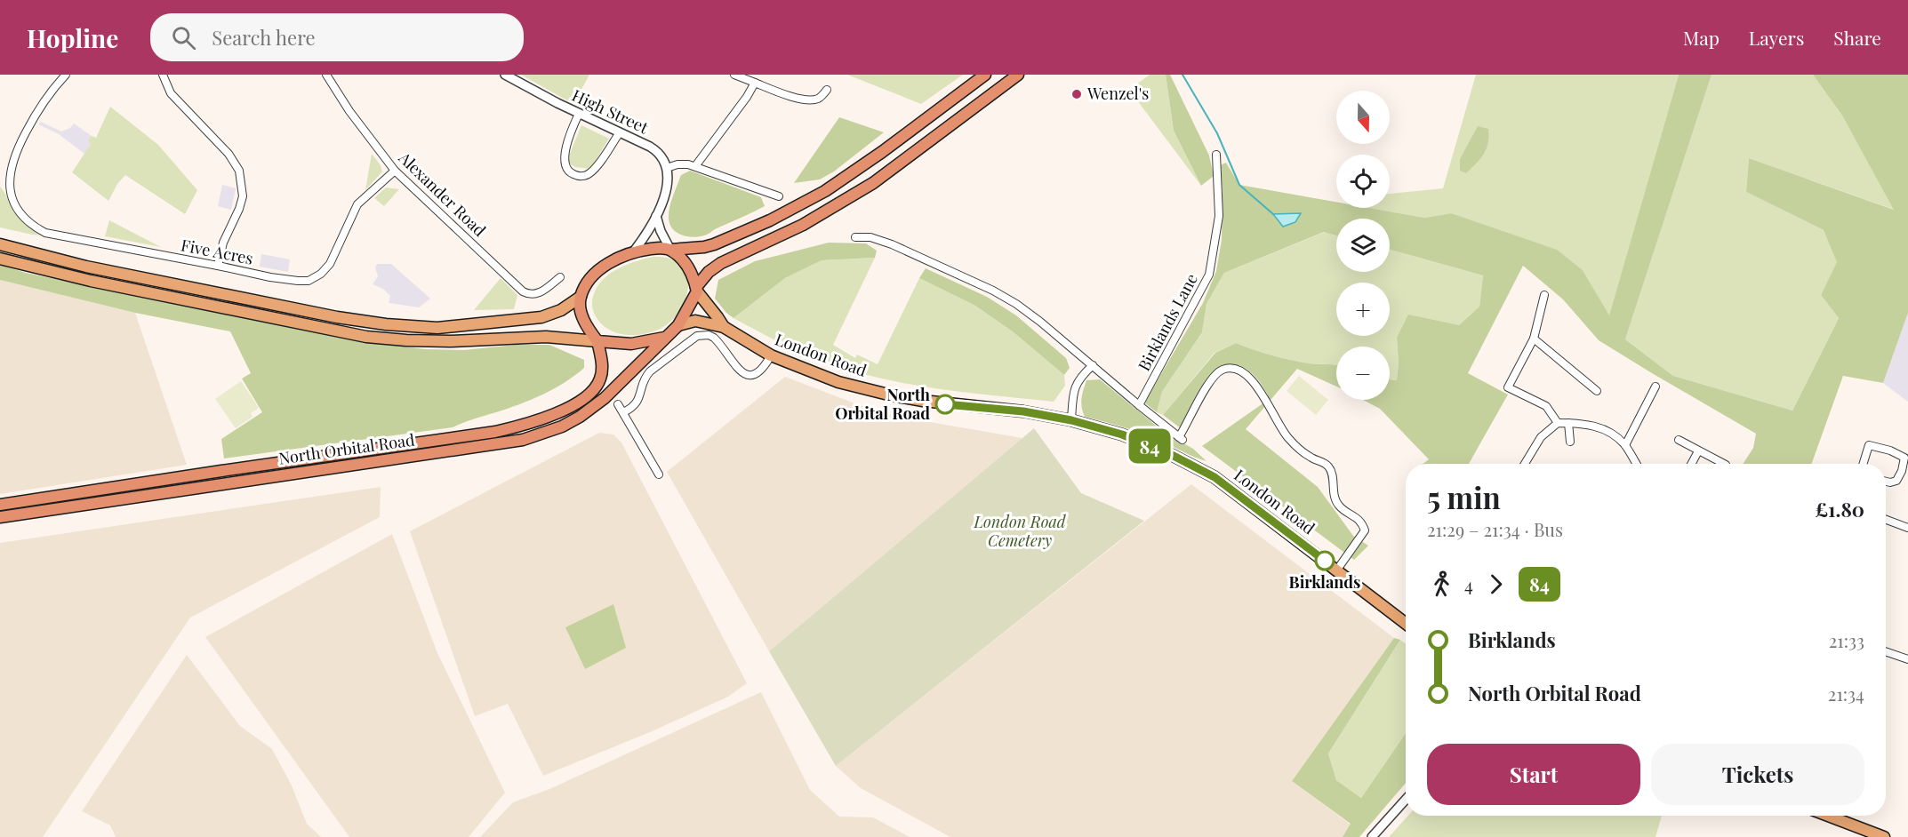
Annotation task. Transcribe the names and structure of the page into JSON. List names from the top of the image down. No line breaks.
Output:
{"streets":{"highway":["North Orbital Road"],"main road":["London Road"],"street":["High Street","Alexander Road","Five Acres","Birklands Lane"]},"crossings":[["Alexander Road","Five Acres"],["London Road","North Orbital Road"]],"parks":["London Road Cemetery"],"places":["Wenzel's","North Orbital Road","Birklands"],"lines":["bus line 84"],"north":"bottom","page":{"header":"Hopline","search":"Search here","nav":["Map","Layers","Share"],"on_map":"84","map_buttons":["+","−"],"heading":["5 min","21:29 – 21:34 · Bus","£1.80"],"legs":["4","84"],"list":[{"name":"Birklands","value":"21:33"},{"name":"North Orbital Road","value":"21:34"}],"buttons":["Start","Tickets"]}}
